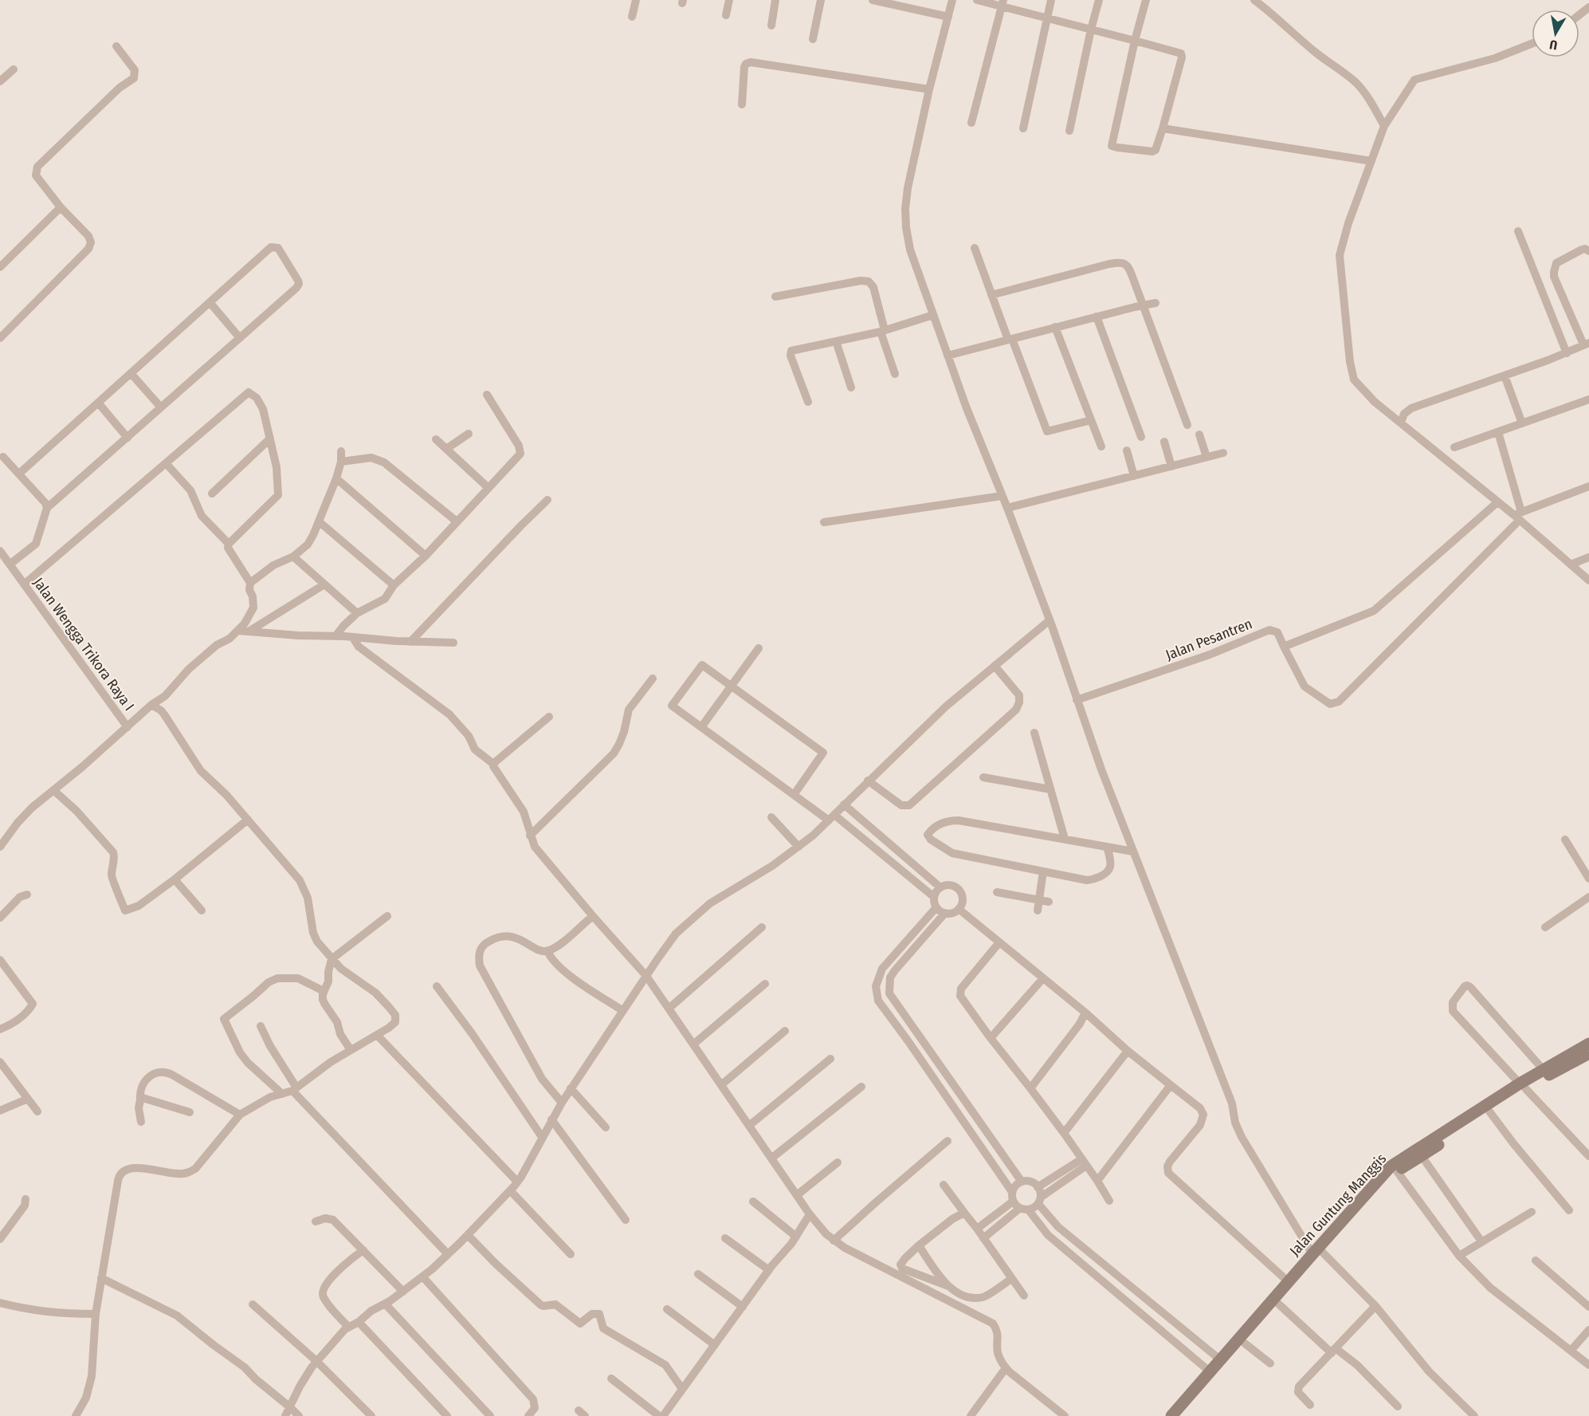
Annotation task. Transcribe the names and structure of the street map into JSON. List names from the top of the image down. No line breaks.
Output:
{"streets":{"street":["Jalan Pesantren","Jalan Wengga Trikora Raya I","Jalan Guntung Manggis"]},"north":"bottom"}
